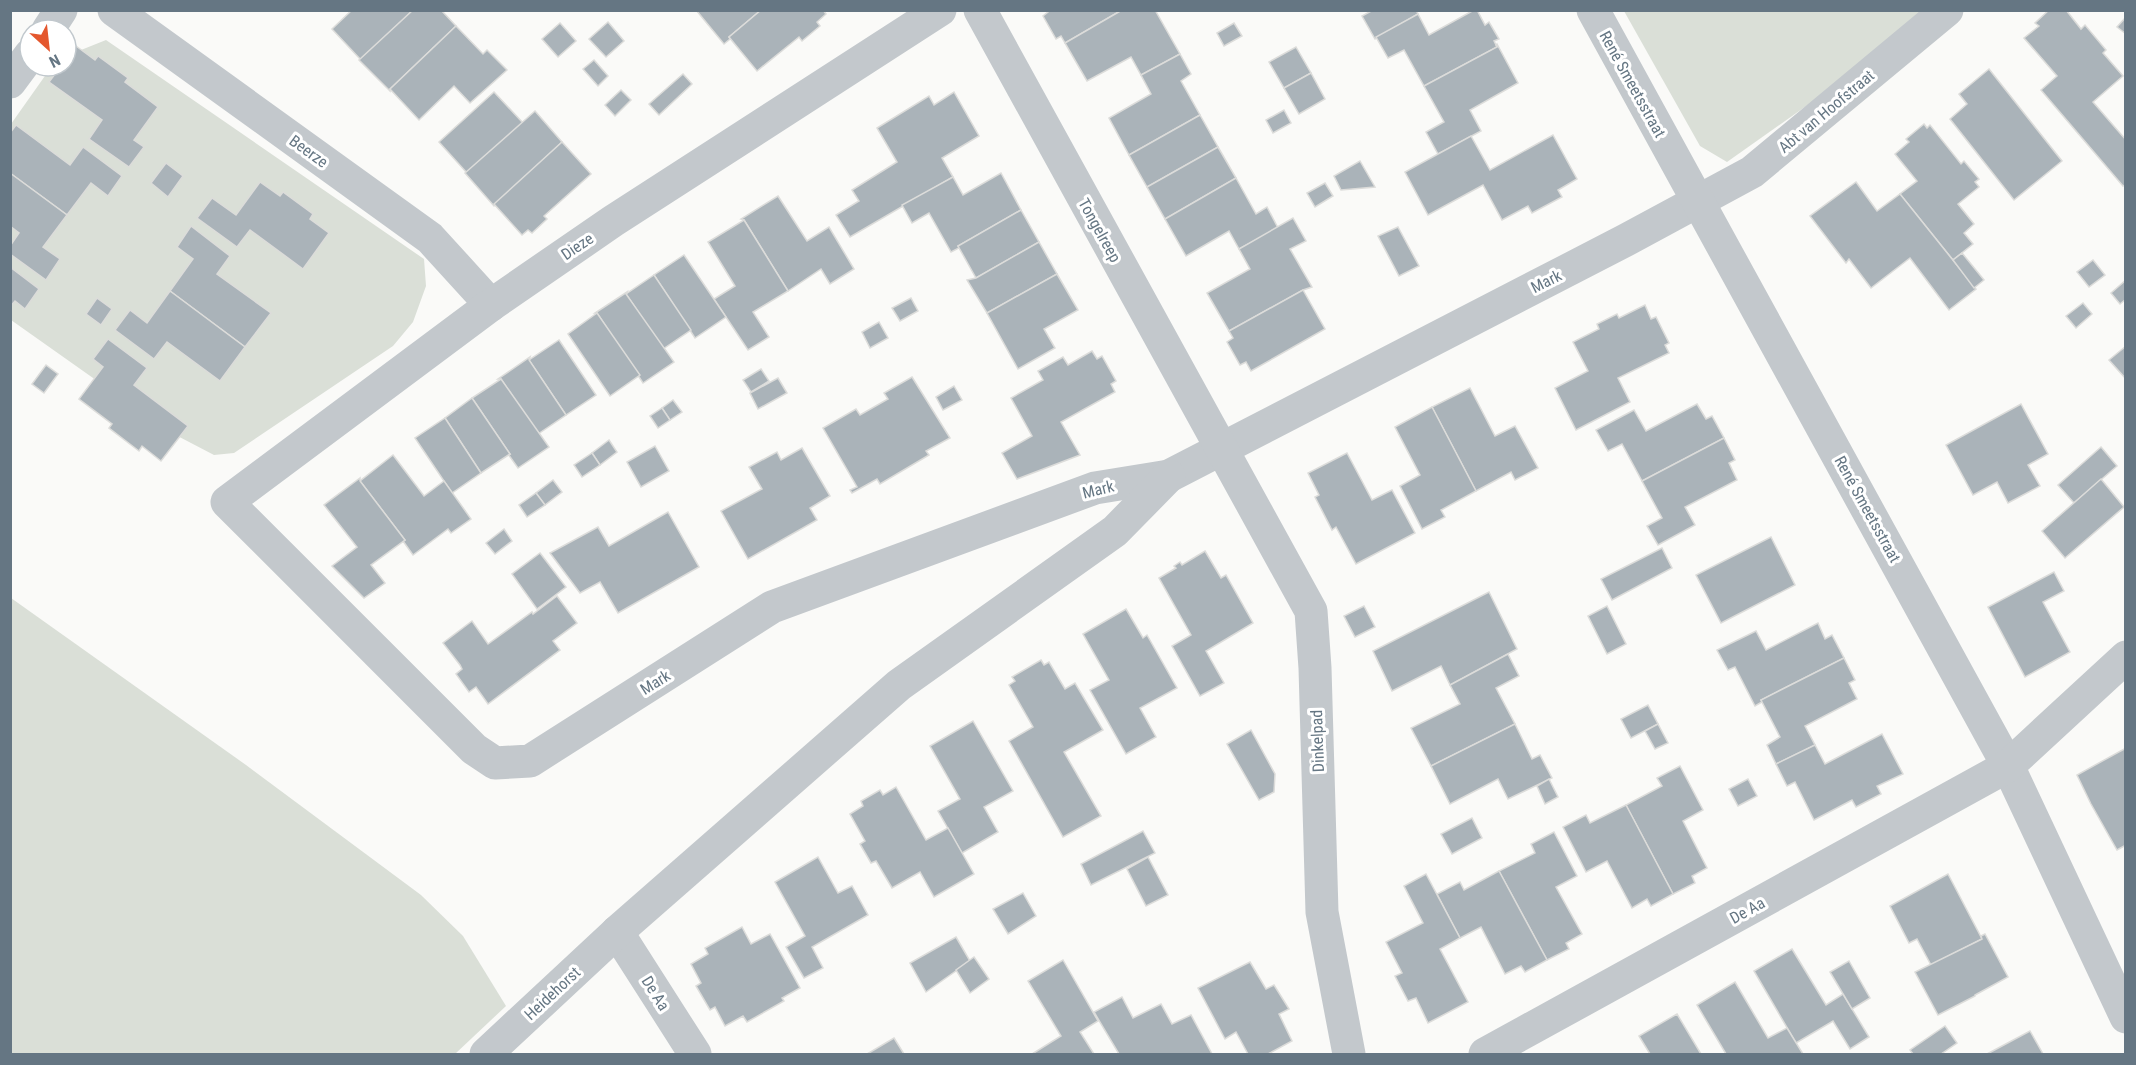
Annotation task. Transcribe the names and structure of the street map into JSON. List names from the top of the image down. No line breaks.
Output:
{"streets":{"street":["René Smeetsstraat","Abt van Hoofstraat","Beerze","Tongelreep","Dieze","Mark","Dinkelpad","De Aa","Heidehorst"]},"crossings":[["René Smeetsstraat","Abt van Hoofstraat"],["René Smeetsstraat","Mark"],["René Smeetsstraat","De Aa"],["Abt van Hoofstraat","Mark"],["Beerze","Dieze"],["Tongelreep","Mark"],["Tongelreep","Dinkelpad"],["Dieze","Mark"],["Mark","Dinkelpad"],["Mark","De Aa"],["Mark","Heidehorst"],["De Aa","Heidehorst"]],"north":"bottom right"}
